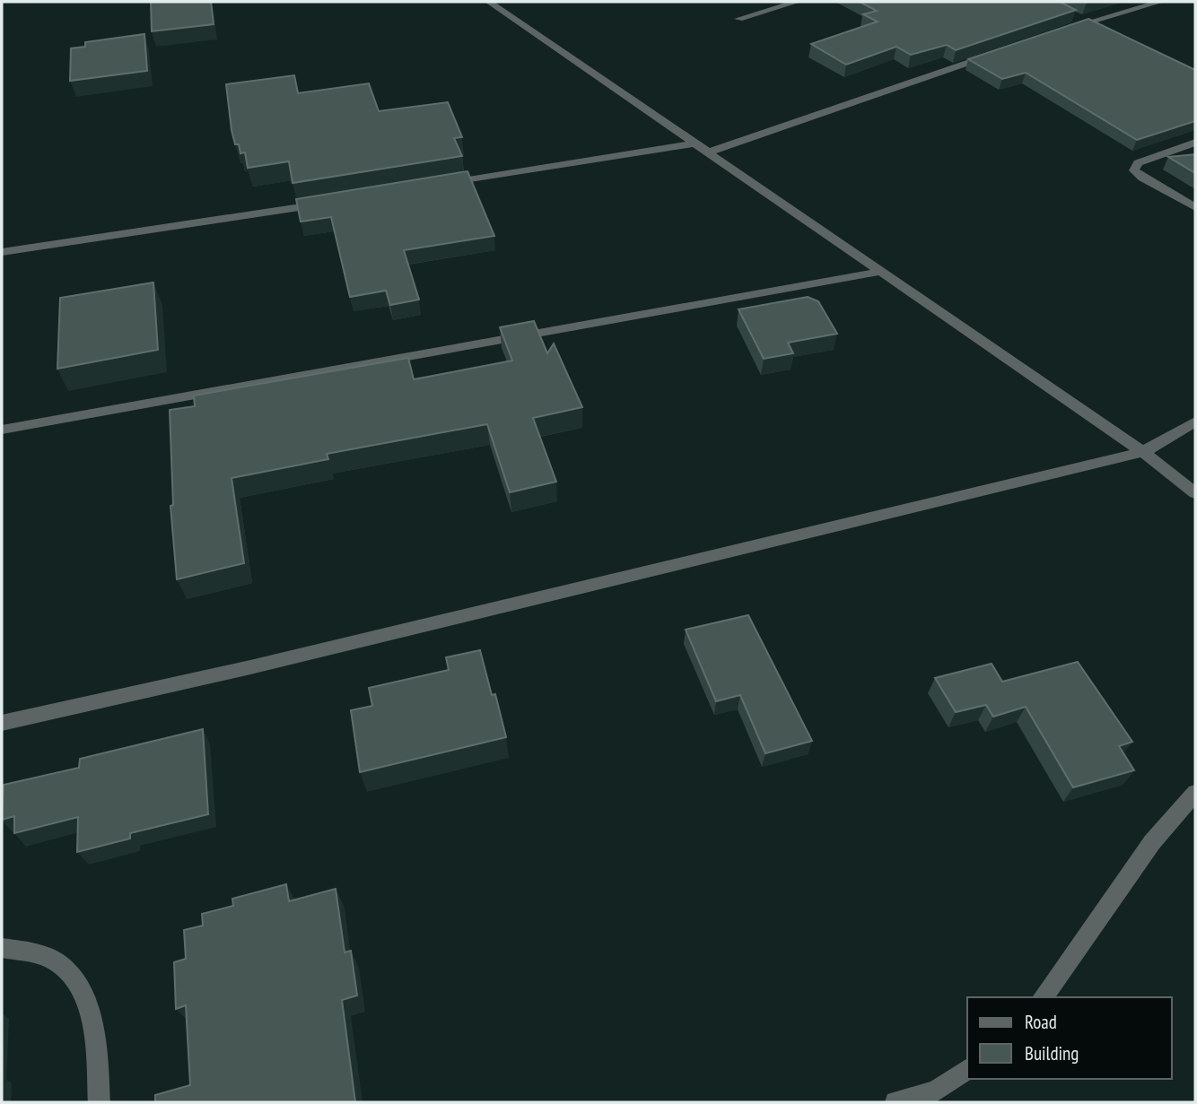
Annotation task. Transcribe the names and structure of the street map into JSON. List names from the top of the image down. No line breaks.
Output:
{"legend":["Road","Building"]}
